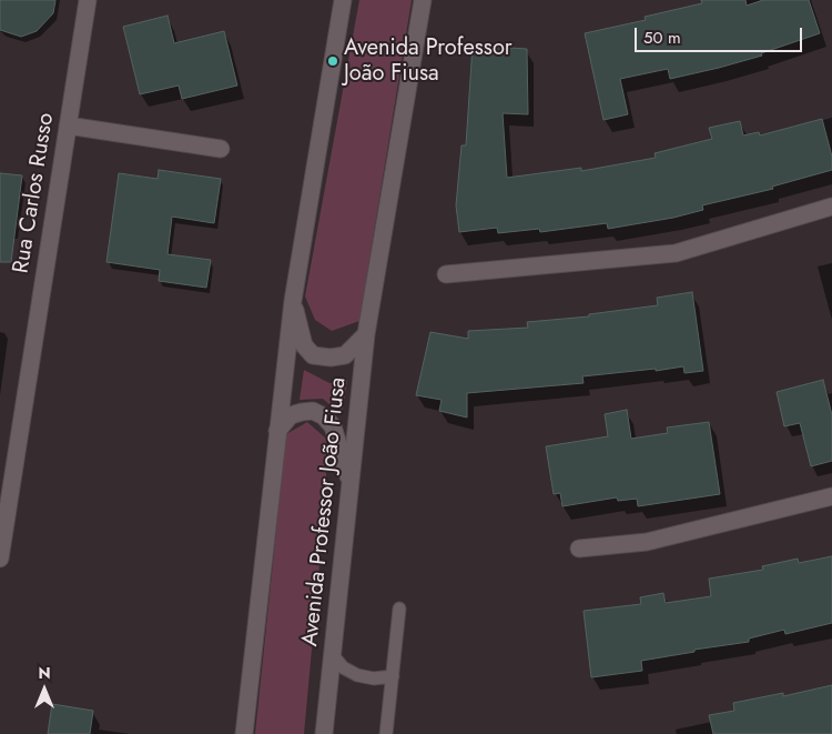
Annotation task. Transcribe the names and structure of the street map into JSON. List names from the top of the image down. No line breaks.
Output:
{"streets":{"main road":["Rua Carlos Russo","Avenida Professor João Fiusa"]},"places":["Avenida Professor João Fiusa"],"scale_bar":"50 m","north":"top"}
